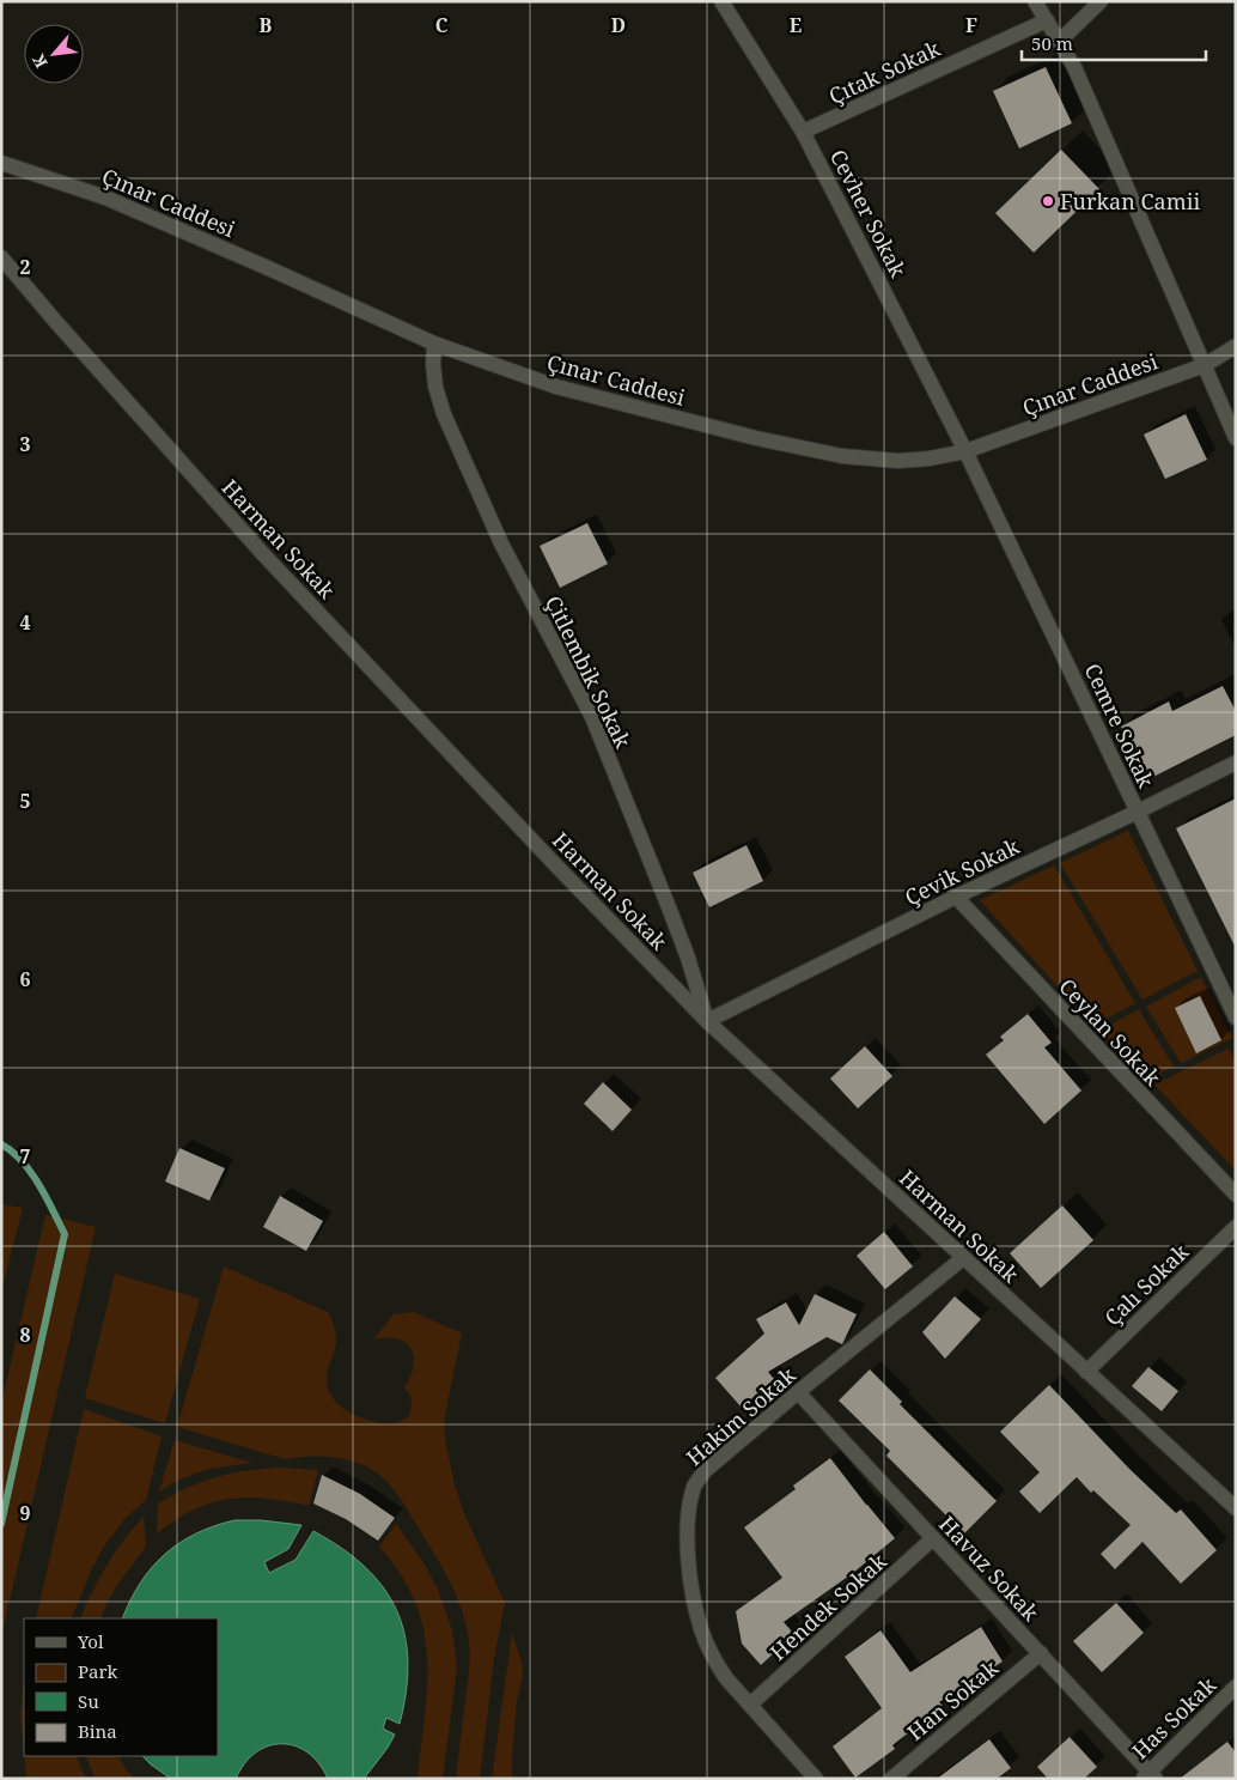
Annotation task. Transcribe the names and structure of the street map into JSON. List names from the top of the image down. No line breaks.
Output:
{"streets":{"street":["Çıtak Sokak","Çınar Caddesi","Cevher Sokak","Harman Sokak","Çitlembik Sokak","Cemre Sokak","Çevik Sokak","Ceylan Sokak","Çalı Sokak","Hakim Sokak","Havuz Sokak","Hendek Sokak","Han Sokak","Has Sokak"]},"crossings":[["Çıtak Sokak","Cevher Sokak"],["Çınar Caddesi","Cevher Sokak"],["Çınar Caddesi","Çitlembik Sokak"],["Çınar Caddesi","Cemre Sokak"],["Cevher Sokak","Cemre Sokak"],["Harman Sokak","Çitlembik Sokak"],["Harman Sokak","Çevik Sokak"],["Harman Sokak","Çalı Sokak"],["Harman Sokak","Hakim Sokak"],["Çitlembik Sokak","Çevik Sokak"],["Cemre Sokak","Çevik Sokak"],["Çevik Sokak","Ceylan Sokak"],["Hakim Sokak","Havuz Sokak"],["Hakim Sokak","Hendek Sokak"],["Havuz Sokak","Hendek Sokak"],["Havuz Sokak","Han Sokak"],["Havuz Sokak","Has Sokak"]],"places":["Furkan Camii"],"legend":["Yol","Park","Su","Bina"],"scale_bar":"50 m","north":"bottom left","grid":{"columns":["B","C","D","E","F"],"rows":["2","3","4","5","6","7","8","9"]}}
